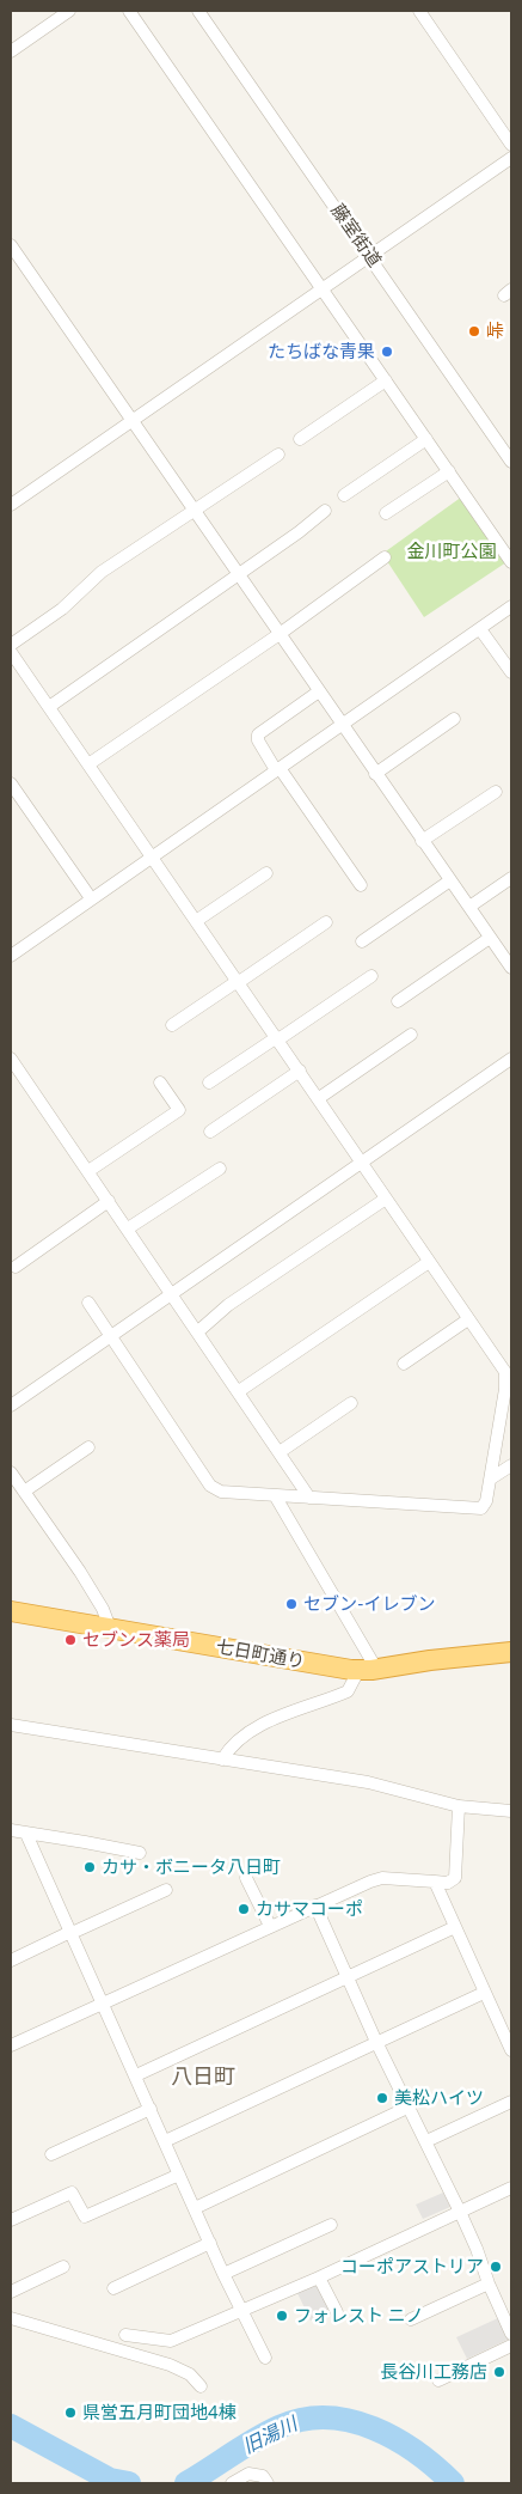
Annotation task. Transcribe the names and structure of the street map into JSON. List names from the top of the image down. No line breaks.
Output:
{"streets":{"highway":["七日町通り"],"street":["藤室街道"]},"districts":["八日町"],"water":["旧湯川"],"parks":["金川町公園"],"places":["峠","たちばな青果","セブン-イレブン","セブンス薬局","カサ・ボニータ八日町","カサマコーポ","美松ハイツ","コーポアストリア","フォレスト ニノ","長谷川工務店","県営五月町団地4棟"]}
